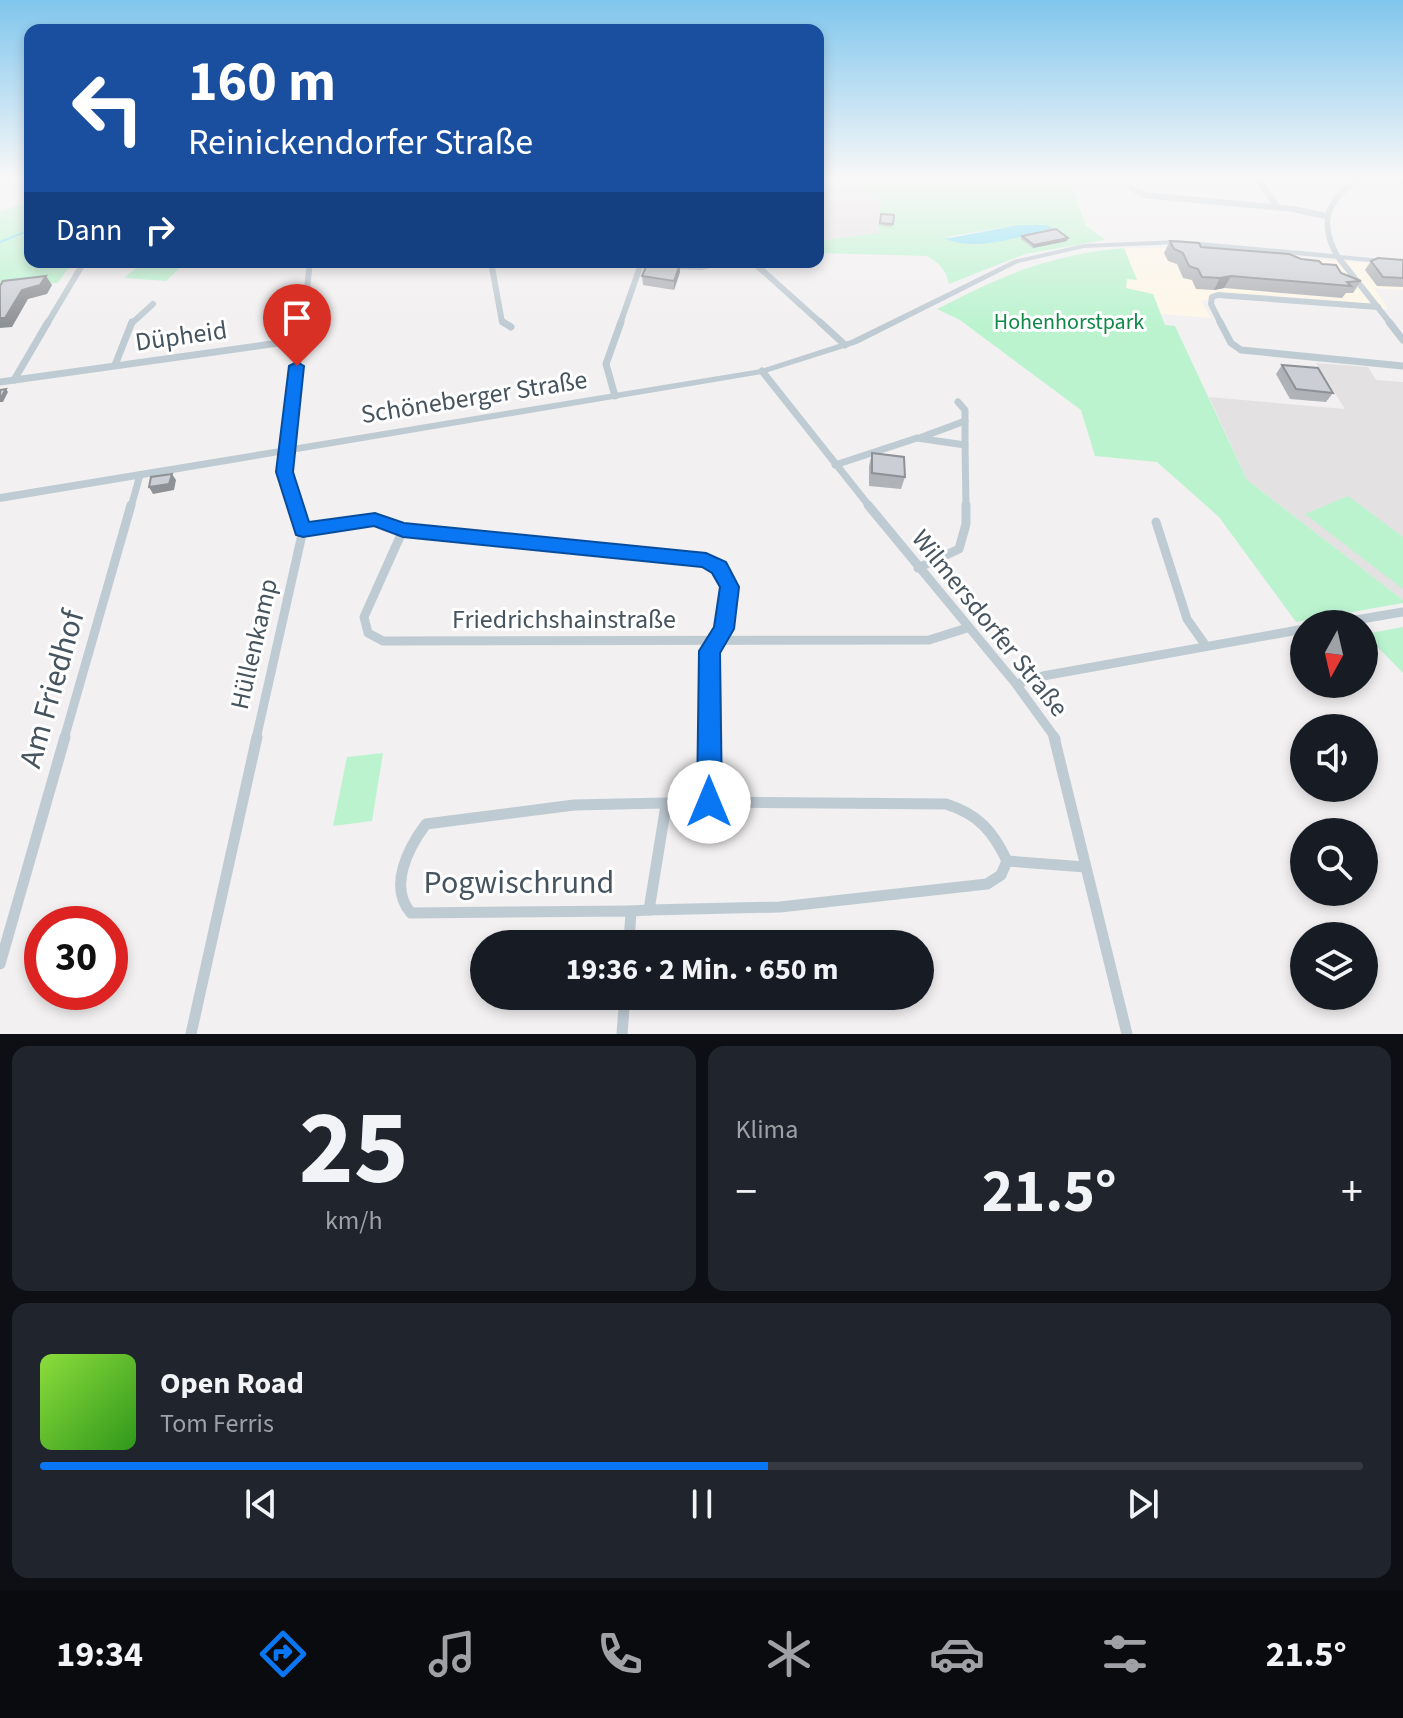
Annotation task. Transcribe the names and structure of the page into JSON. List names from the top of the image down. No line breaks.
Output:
{"streets":{"street":["Düpheid","Schöneberger Straße","Friedrichshainstraße","Wilmersdorfer Straße","Hüllenkamp","Am Friedhof","Pogwischrund"]},"crossings":[["Düpheid","Hüllenkamp"],["Schöneberger Straße","Wilmersdorfer Straße"],["Schöneberger Straße","Hüllenkamp"],["Schöneberger Straße","Am Friedhof"],["Friedrichshainstraße","Wilmersdorfer Straße"]],"parks":["Hohenhorstpark"],"north":"bottom","page":{"turn":["160 m","Reinickendorfer Straße"],"then":"Dann","limit":"30","trip":"19:36 · 2 Min. · 650 m","tile":[["25","km/h"],"Klima"],"heat":["−","21.5°","+"],"song":["Open Road","Tom Ferris"],"tabs":["19:34","21.5°"]}}
